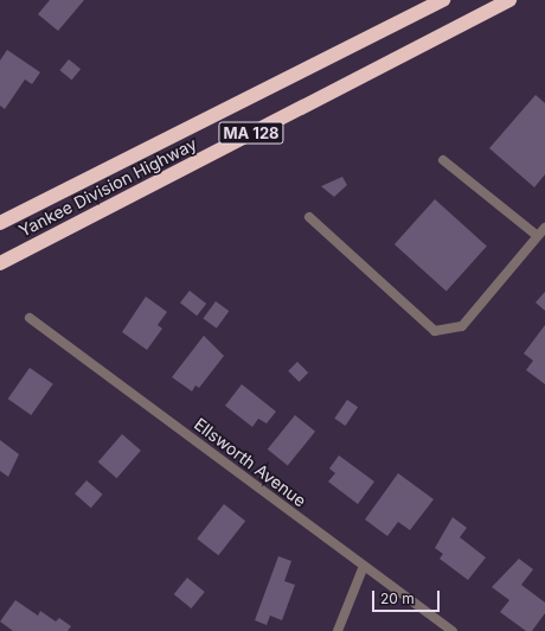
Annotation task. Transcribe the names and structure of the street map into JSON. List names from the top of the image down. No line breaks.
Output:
{"streets":{"highway":["MA 128","Yankee Division Highway"],"street":["Ellsworth Avenue"]},"scale_bar":"20 m"}
